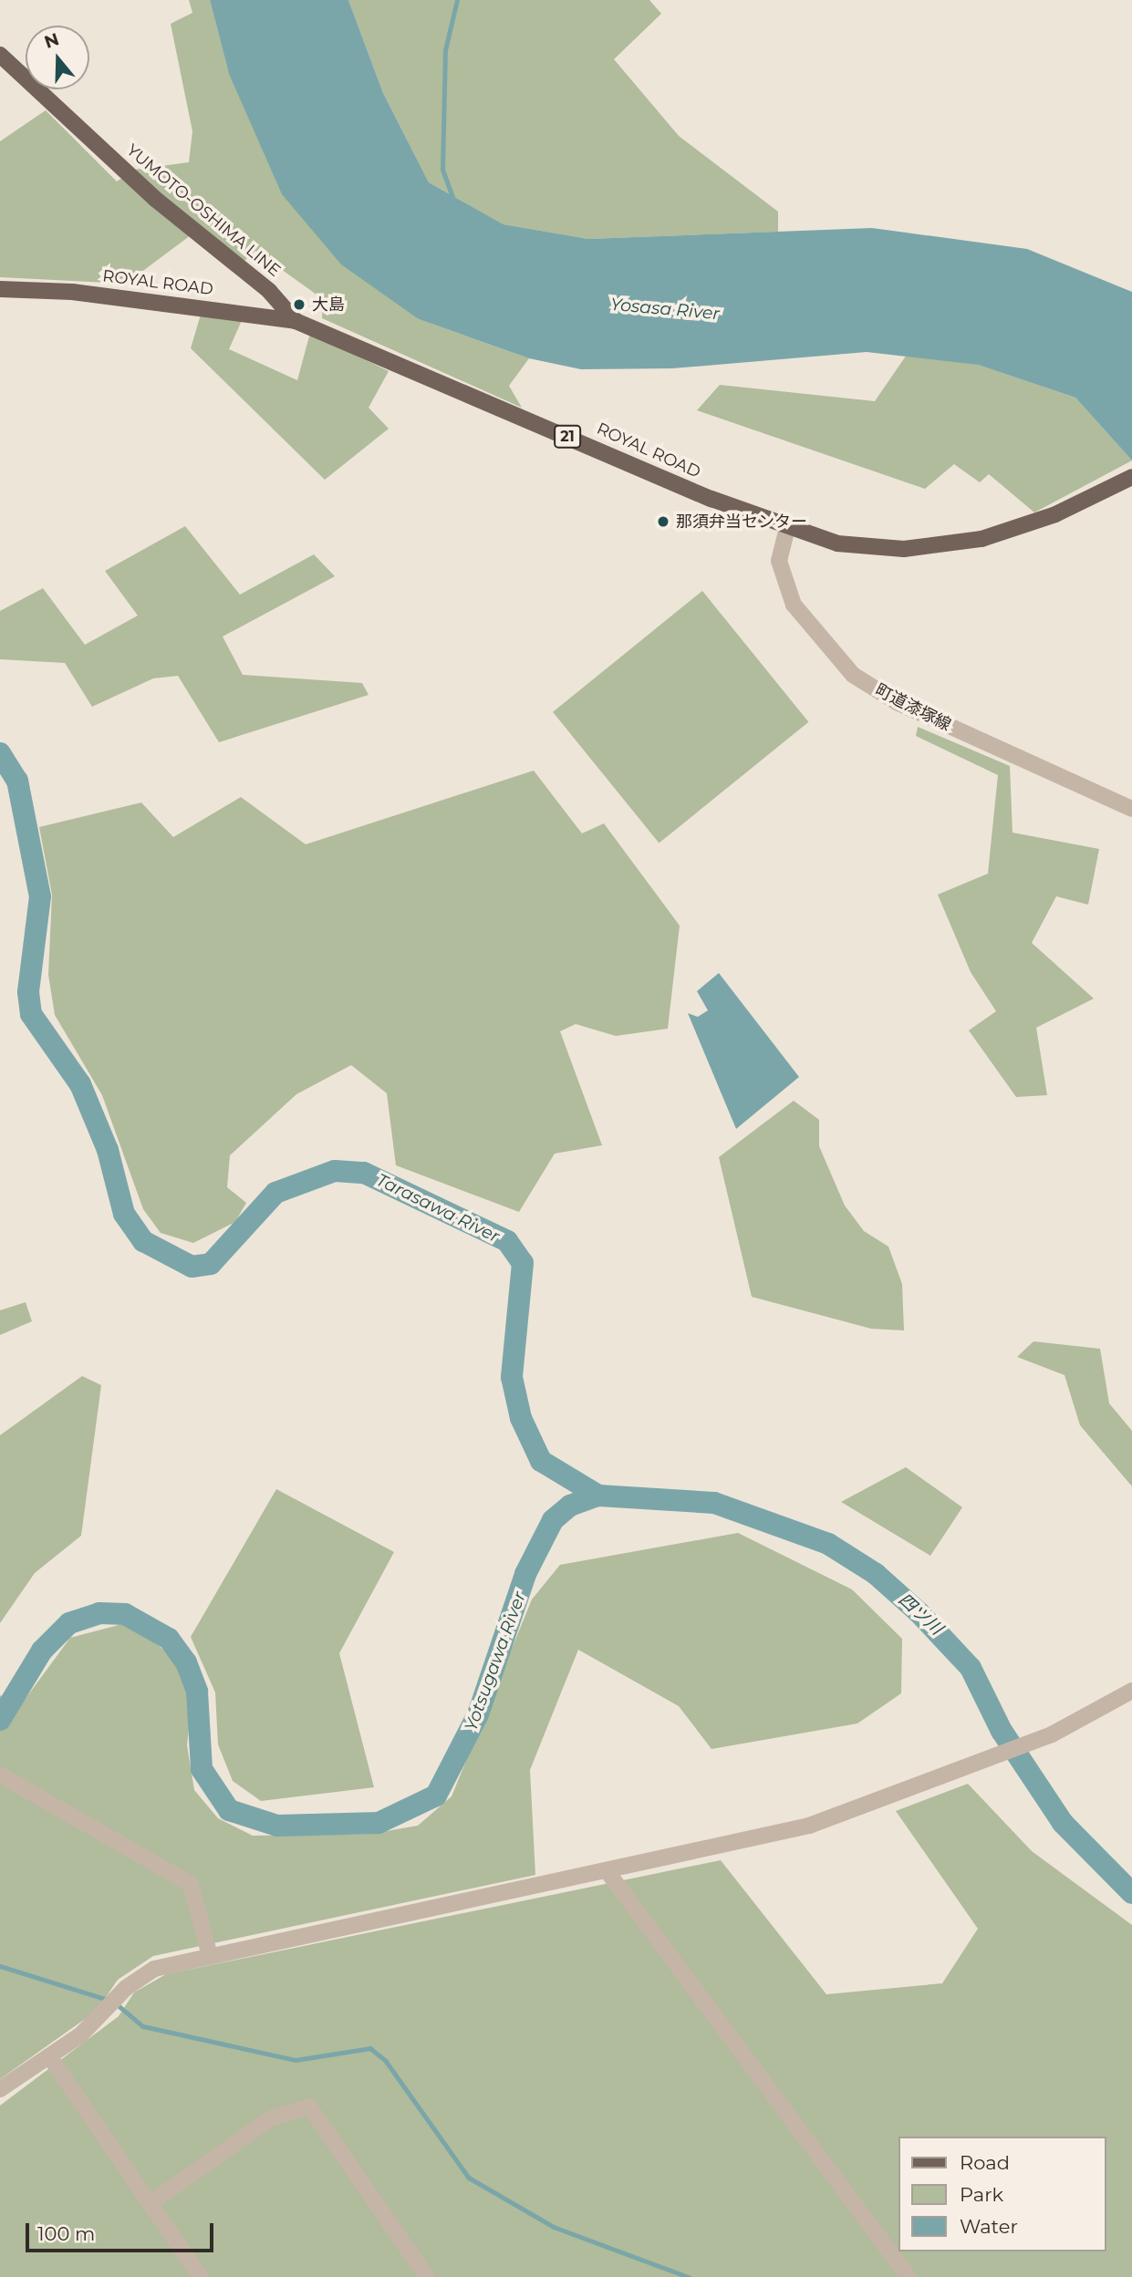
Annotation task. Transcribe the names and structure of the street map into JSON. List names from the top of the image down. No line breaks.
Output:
{"streets":{"main road":["YUMOTO-OSHIMA LINE","ROYAL ROAD","21"],"street":["町道漆塚線"]},"crossings":[["YUMOTO-OSHIMA LINE","ROYAL ROAD"],["ROYAL ROAD","町道漆塚線"]],"water":["Yosasa River","Tarasawa River","四ツ川","Yotsugawa River"],"places":["大島","那須弁当センター"],"legend":["Road","Park","Water"],"scale_bar":"100 m","north":"top"}
